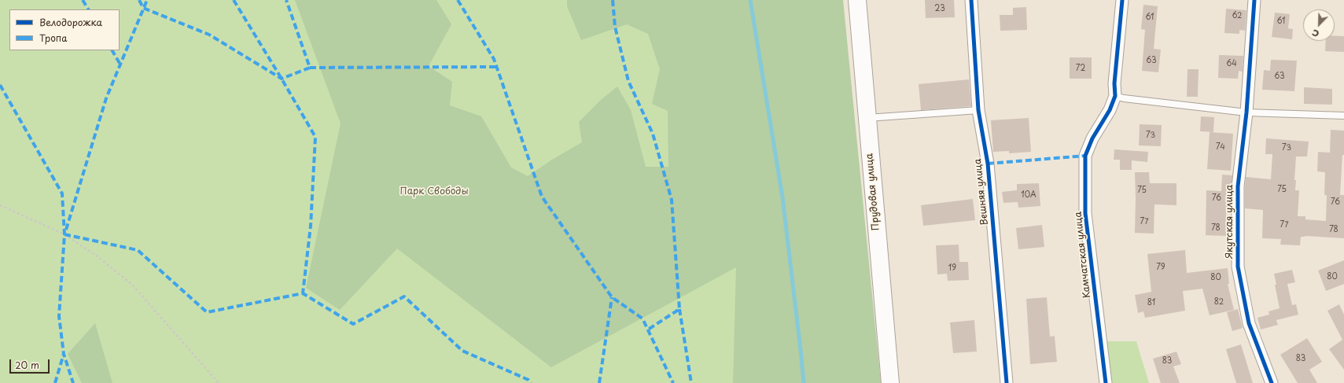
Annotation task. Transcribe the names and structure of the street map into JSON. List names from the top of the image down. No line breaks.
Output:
{"streets":{"main road":["Прудовая улица"],"street":["Вешняя улица","Якутская улица","Камчатская улица"]},"parks":["Парк Свободы"],"house_numbers":["23","62","61","61","63","64","72","63","73","74","73","75","75","10А","76","76","77","77","78","78","79","19","80","80","82","81","83","83"],"legend":["Велодорожка","Тропа"],"scale_bar":"20 m","north":"bottom left"}
